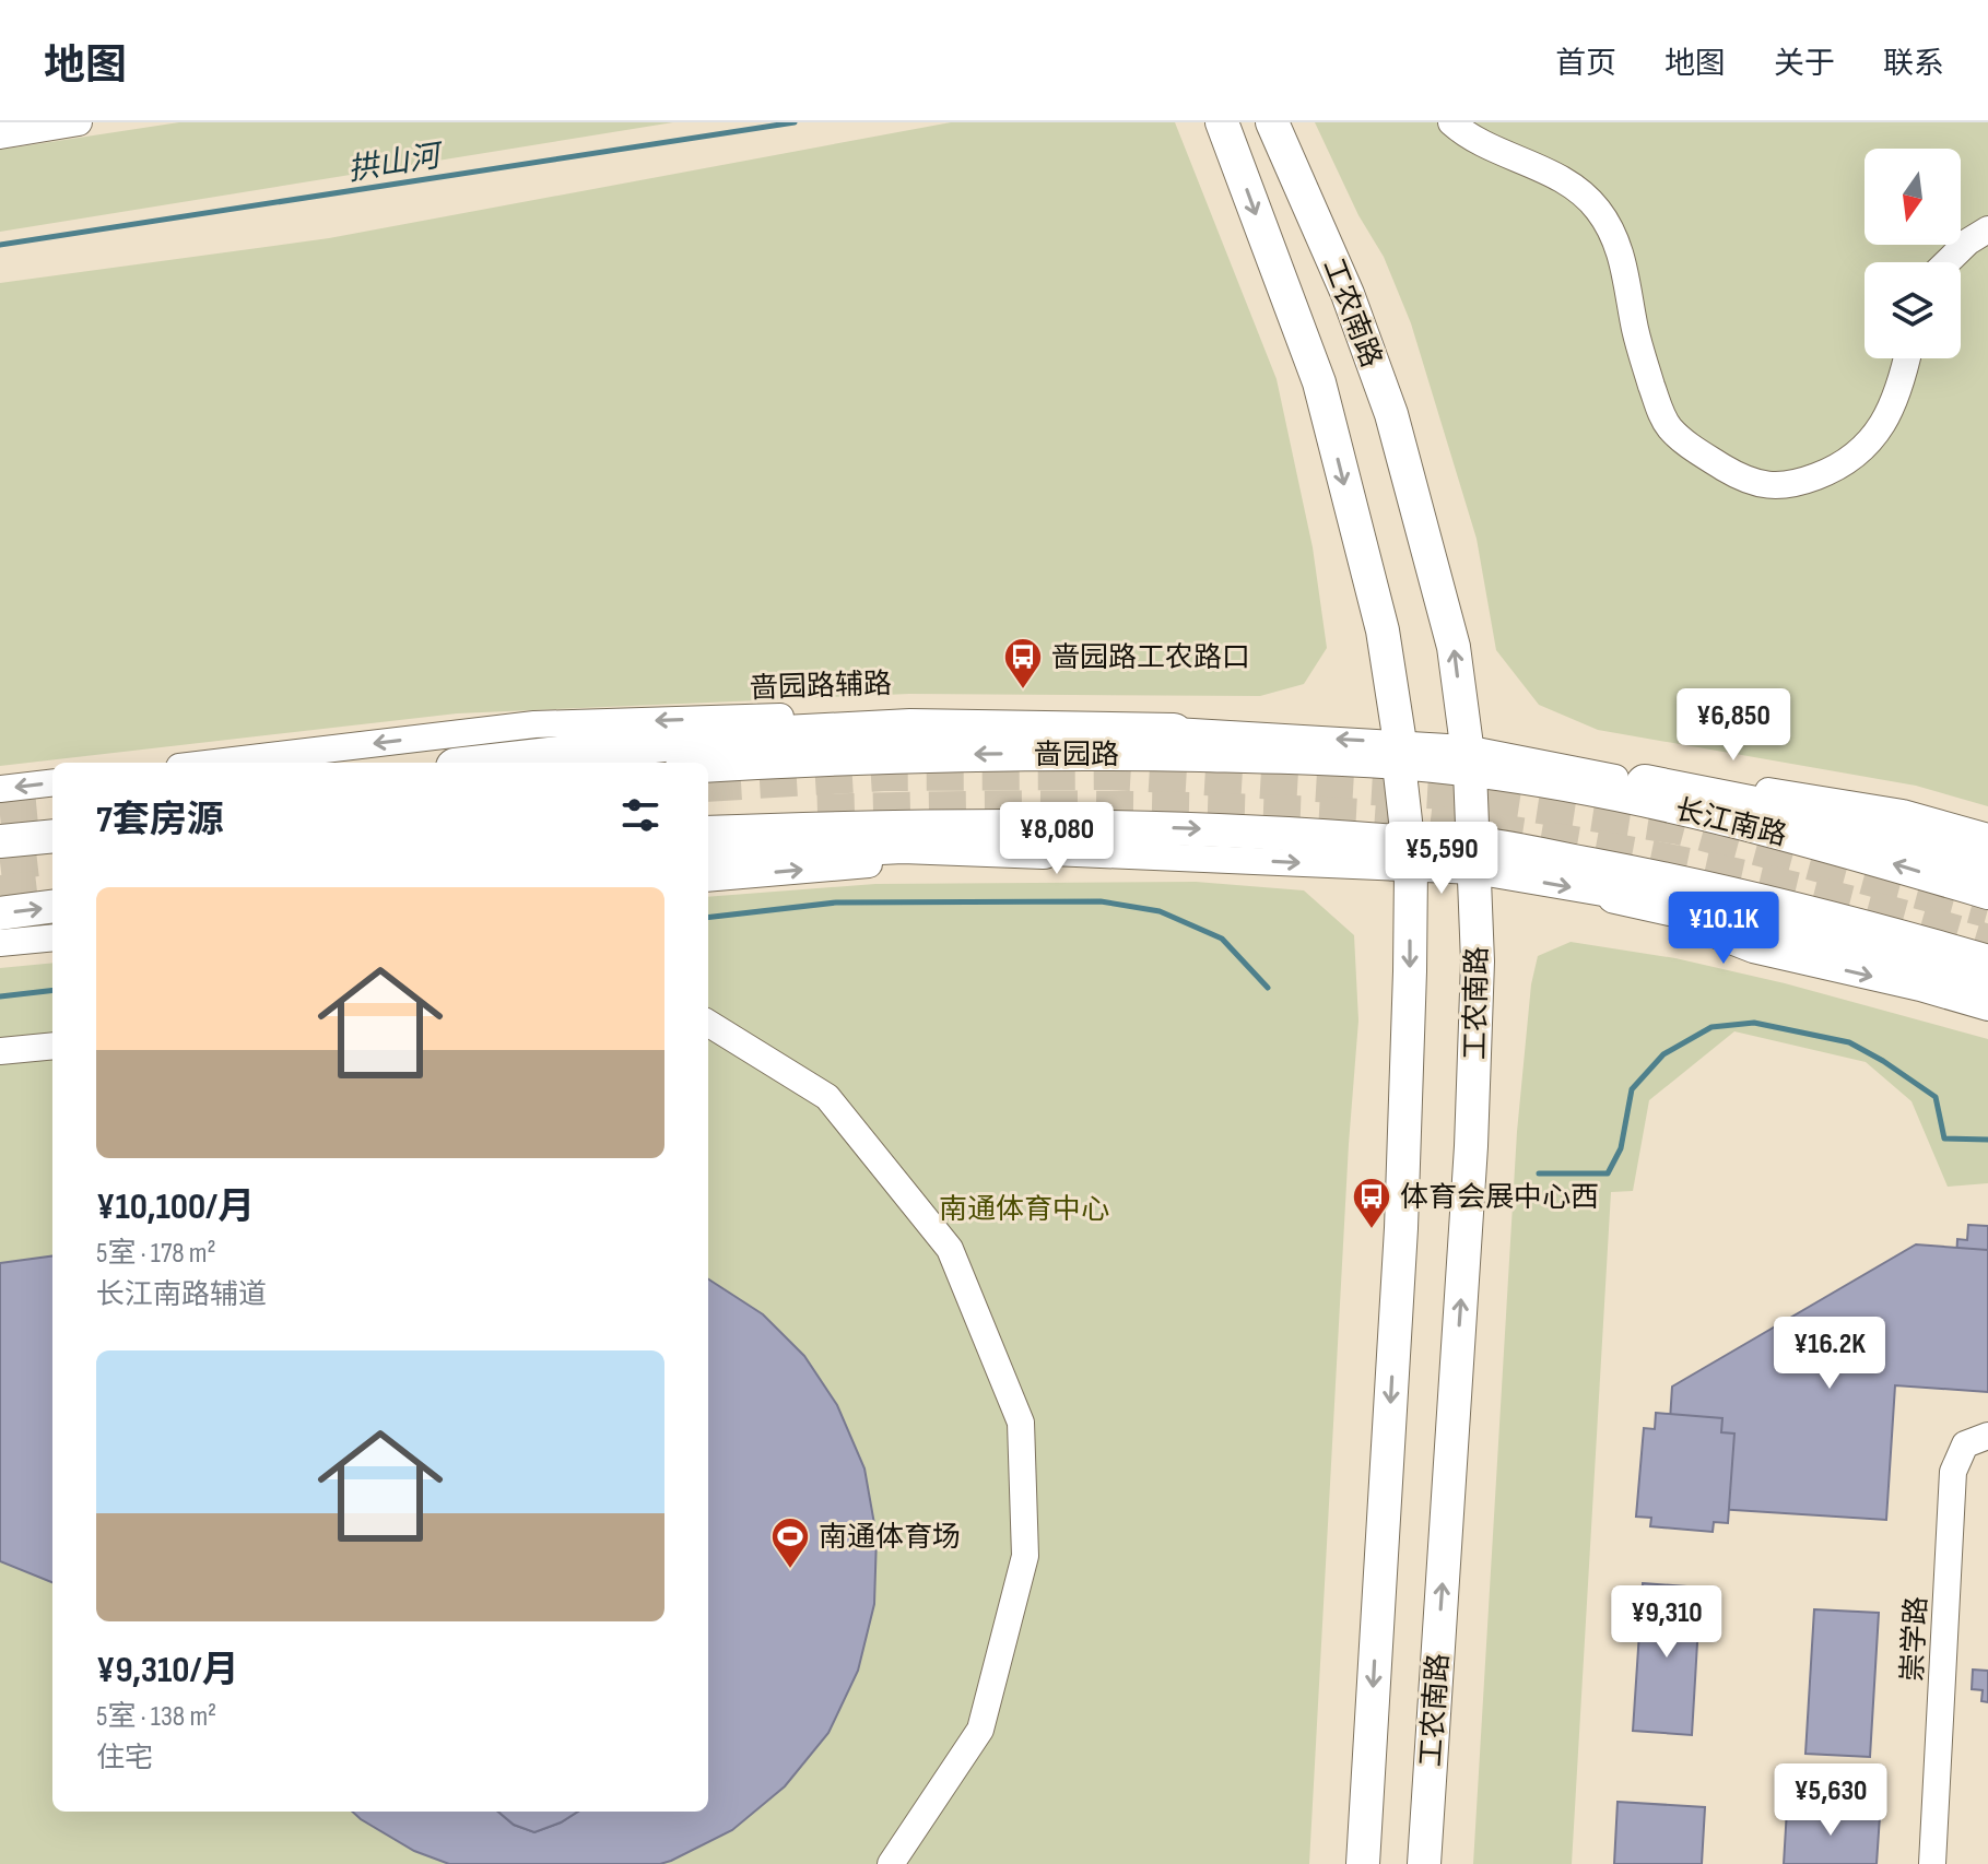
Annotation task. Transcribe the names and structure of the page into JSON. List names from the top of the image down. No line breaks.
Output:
{"streets":{"main road":["工农南路","啬园路","长江南路"],"street":["啬园路辅路","崇学路"]},"crossings":[["工农南路","啬园路辅路"],["工农南路","啬园路"],["工农南路","长江南路"],["啬园路辅路","啬园路"],["啬园路","长江南路"]],"water":["拱山河"],"parks":["南通体育中心"],"places":{"bus stop":["啬园路工农路口","体育会展中心西"],"sports":["南通体育场"]},"north":"bottom","page":{"header":"地图","nav":["首页","地图","关于","联系"],"price":["¥6,850","¥8,080","¥5,590","¥10.1K","¥16.2K","¥9,310","¥5,630"],"heading":"7套房源","list":[{"name":"¥10,100/月","note":"5室 · 178 m² · 长江南路辅道"},{"name":"¥9,310/月","note":"5室 · 138 m² · 住宅"}]}}
